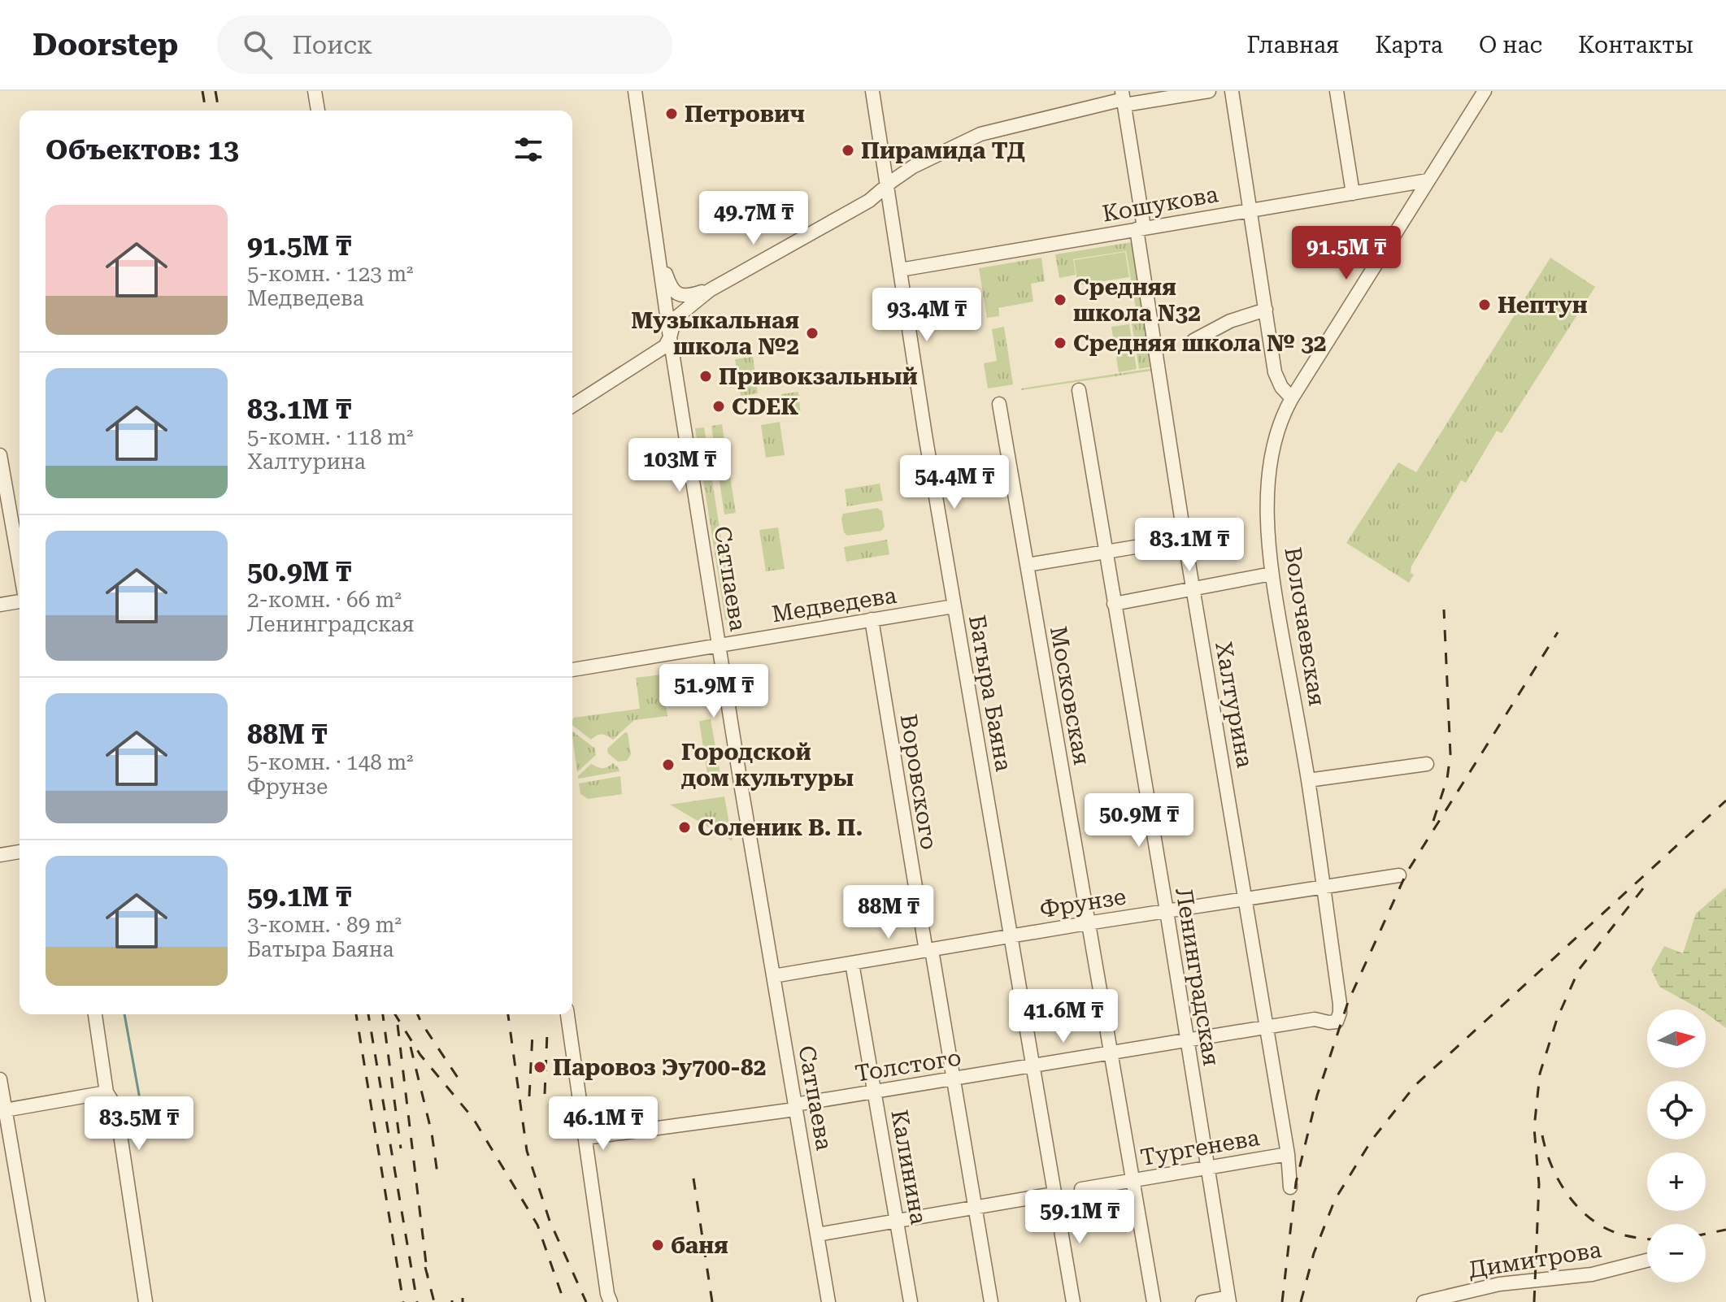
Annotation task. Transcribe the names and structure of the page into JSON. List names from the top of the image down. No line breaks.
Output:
{"streets":{"street":["Кошукова","Сатпаева","Медведева","Волочаевская","Батыра Баяна","Московская","Халтурина","Воровского","Фрунзе","Ленинградская","Толстого","Тургенева","Калинина","Димитрова"]},"crossings":[["Кошукова","Батыра Баяна"],["Кошукова","Халтурина"],["Сатпаева","Медведева"],["Сатпаева","Фрунзе"],["Сатпаева","Толстого"],["Медведева","Батыра Баяна"],["Медведева","Воровского"],["Волочаевская","Фрунзе"],["Волочаевская","Толстого"],["Батыра Баяна","Фрунзе"],["Батыра Баяна","Толстого"],["Московская","Фрунзе"],["Московская","Толстого"],["Московская","Тургенева"],["Халтурина","Фрунзе"],["Халтурина","Толстого"],["Халтурина","Тургенева"],["Воровского","Фрунзе"],["Воровского","Толстого"],["Фрунзе","Ленинградская"],["Фрунзе","Калинина"],["Ленинградская","Толстого"],["Ленинградская","Тургенева"],["Толстого","Калинина"]],"places":["Петрович","Пирамида ТД","Средняя школа N32","Нептун","Музыкальная школа №2","Средняя школа № 32","Привокзальный","CDEK","Городской дом культуры","Соленик В. П.","Паровоз Эу700-82","баня"],"north":"right","page":{"header":"Doorstep","search":"Поиск","nav":["Главная","Карта","О нас","Контакты"],"heading":"Объектов: 13","list":[{"name":"91.5M ₸","note":"5-комн. · 123 m² · Медведева"},{"name":"83.1M ₸","note":"5-комн. · 118 m² · Халтурина"},{"name":"50.9M ₸","note":"2-комн. · 66 m² · Ленинградская"},{"name":"88M ₸","note":"5-комн. · 148 m² · Фрунзе"},{"name":"59.1M ₸","note":"3-комн. · 89 m² · Батыра Баяна"}],"price":["49.7M ₸","91.5M ₸","93.4M ₸","103M ₸","54.4M ₸","83.1M ₸","51.9M ₸","50.9M ₸","88M ₸","41.6M ₸","83.5M ₸","46.1M ₸","59.1M ₸"],"map_buttons":["+","−"]}}
